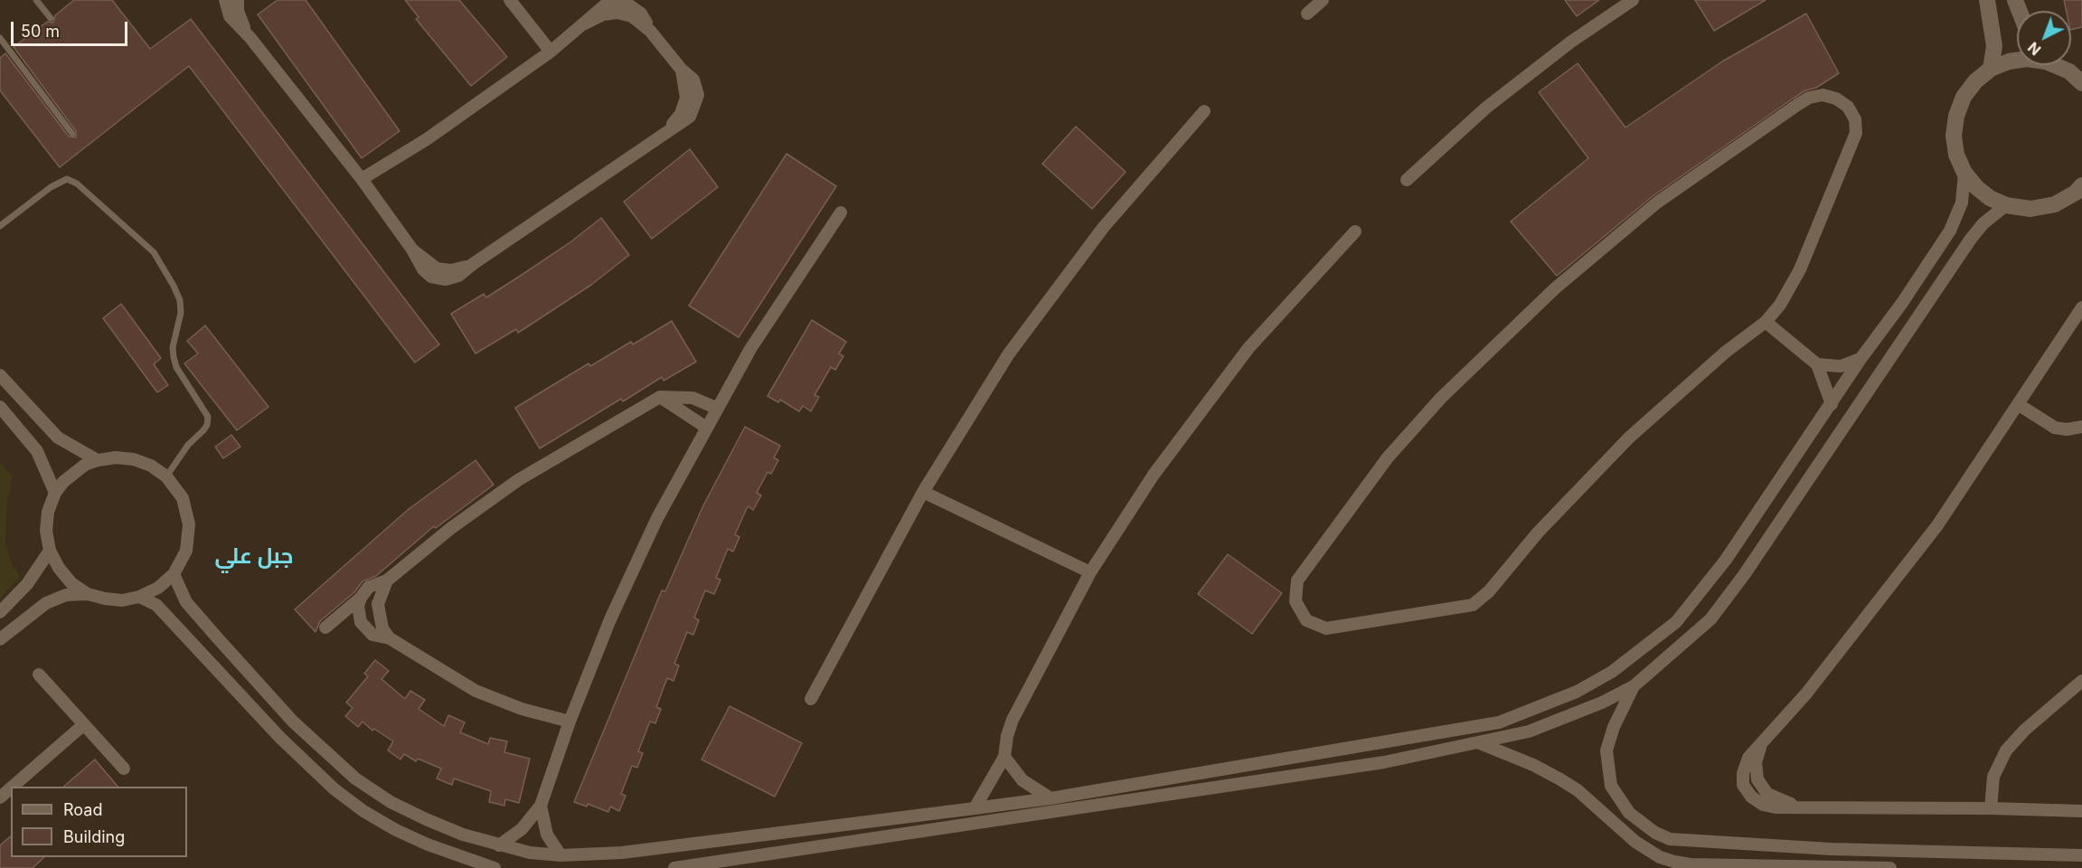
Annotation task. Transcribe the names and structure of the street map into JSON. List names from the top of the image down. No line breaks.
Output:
{"districts":["جبل علي"],"legend":["Road","Building"],"scale_bar":"50 m","north":"bottom left"}
